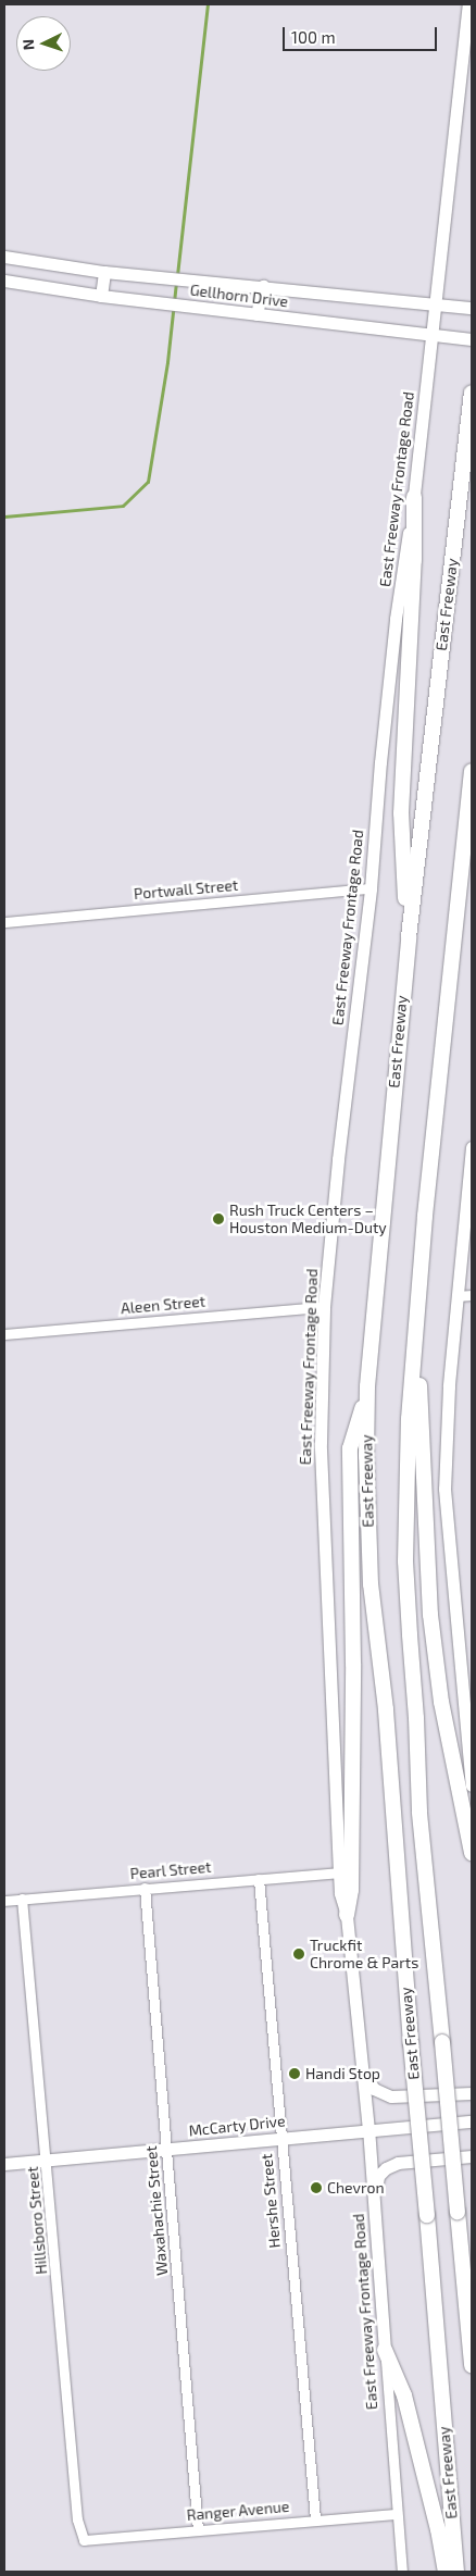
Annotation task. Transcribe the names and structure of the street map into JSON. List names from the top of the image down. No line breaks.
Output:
{"streets":{"highway":["East Freeway"],"main road":["Gellhorn Drive","East Freeway Frontage Road","McCarty Drive"],"street":["Portwall Street","Aleen Street","Pearl Street","Hershe Street","Waxahachie Street","Hillsboro Street","Ranger Avenue"]},"crossings":[["Gellhorn Drive","East Freeway Frontage Road"],["East Freeway Frontage Road","Portwall Street"],["East Freeway Frontage Road","Aleen Street"],["East Freeway Frontage Road","Pearl Street"],["East Freeway Frontage Road","McCarty Drive"],["East Freeway Frontage Road","Ranger Avenue"],["Pearl Street","Hershe Street"],["Pearl Street","Waxahachie Street"],["Pearl Street","Hillsboro Street"],["McCarty Drive","Hershe Street"],["McCarty Drive","Waxahachie Street"],["McCarty Drive","Hillsboro Street"],["Hershe Street","Ranger Avenue"],["Waxahachie Street","Ranger Avenue"],["Hillsboro Street","Ranger Avenue"]],"places":["Rush Truck Centers – Houston Medium-Duty","Truckfit Chrome & Parts","Handi Stop","Chevron"],"scale_bar":"100 m","north":"left"}
